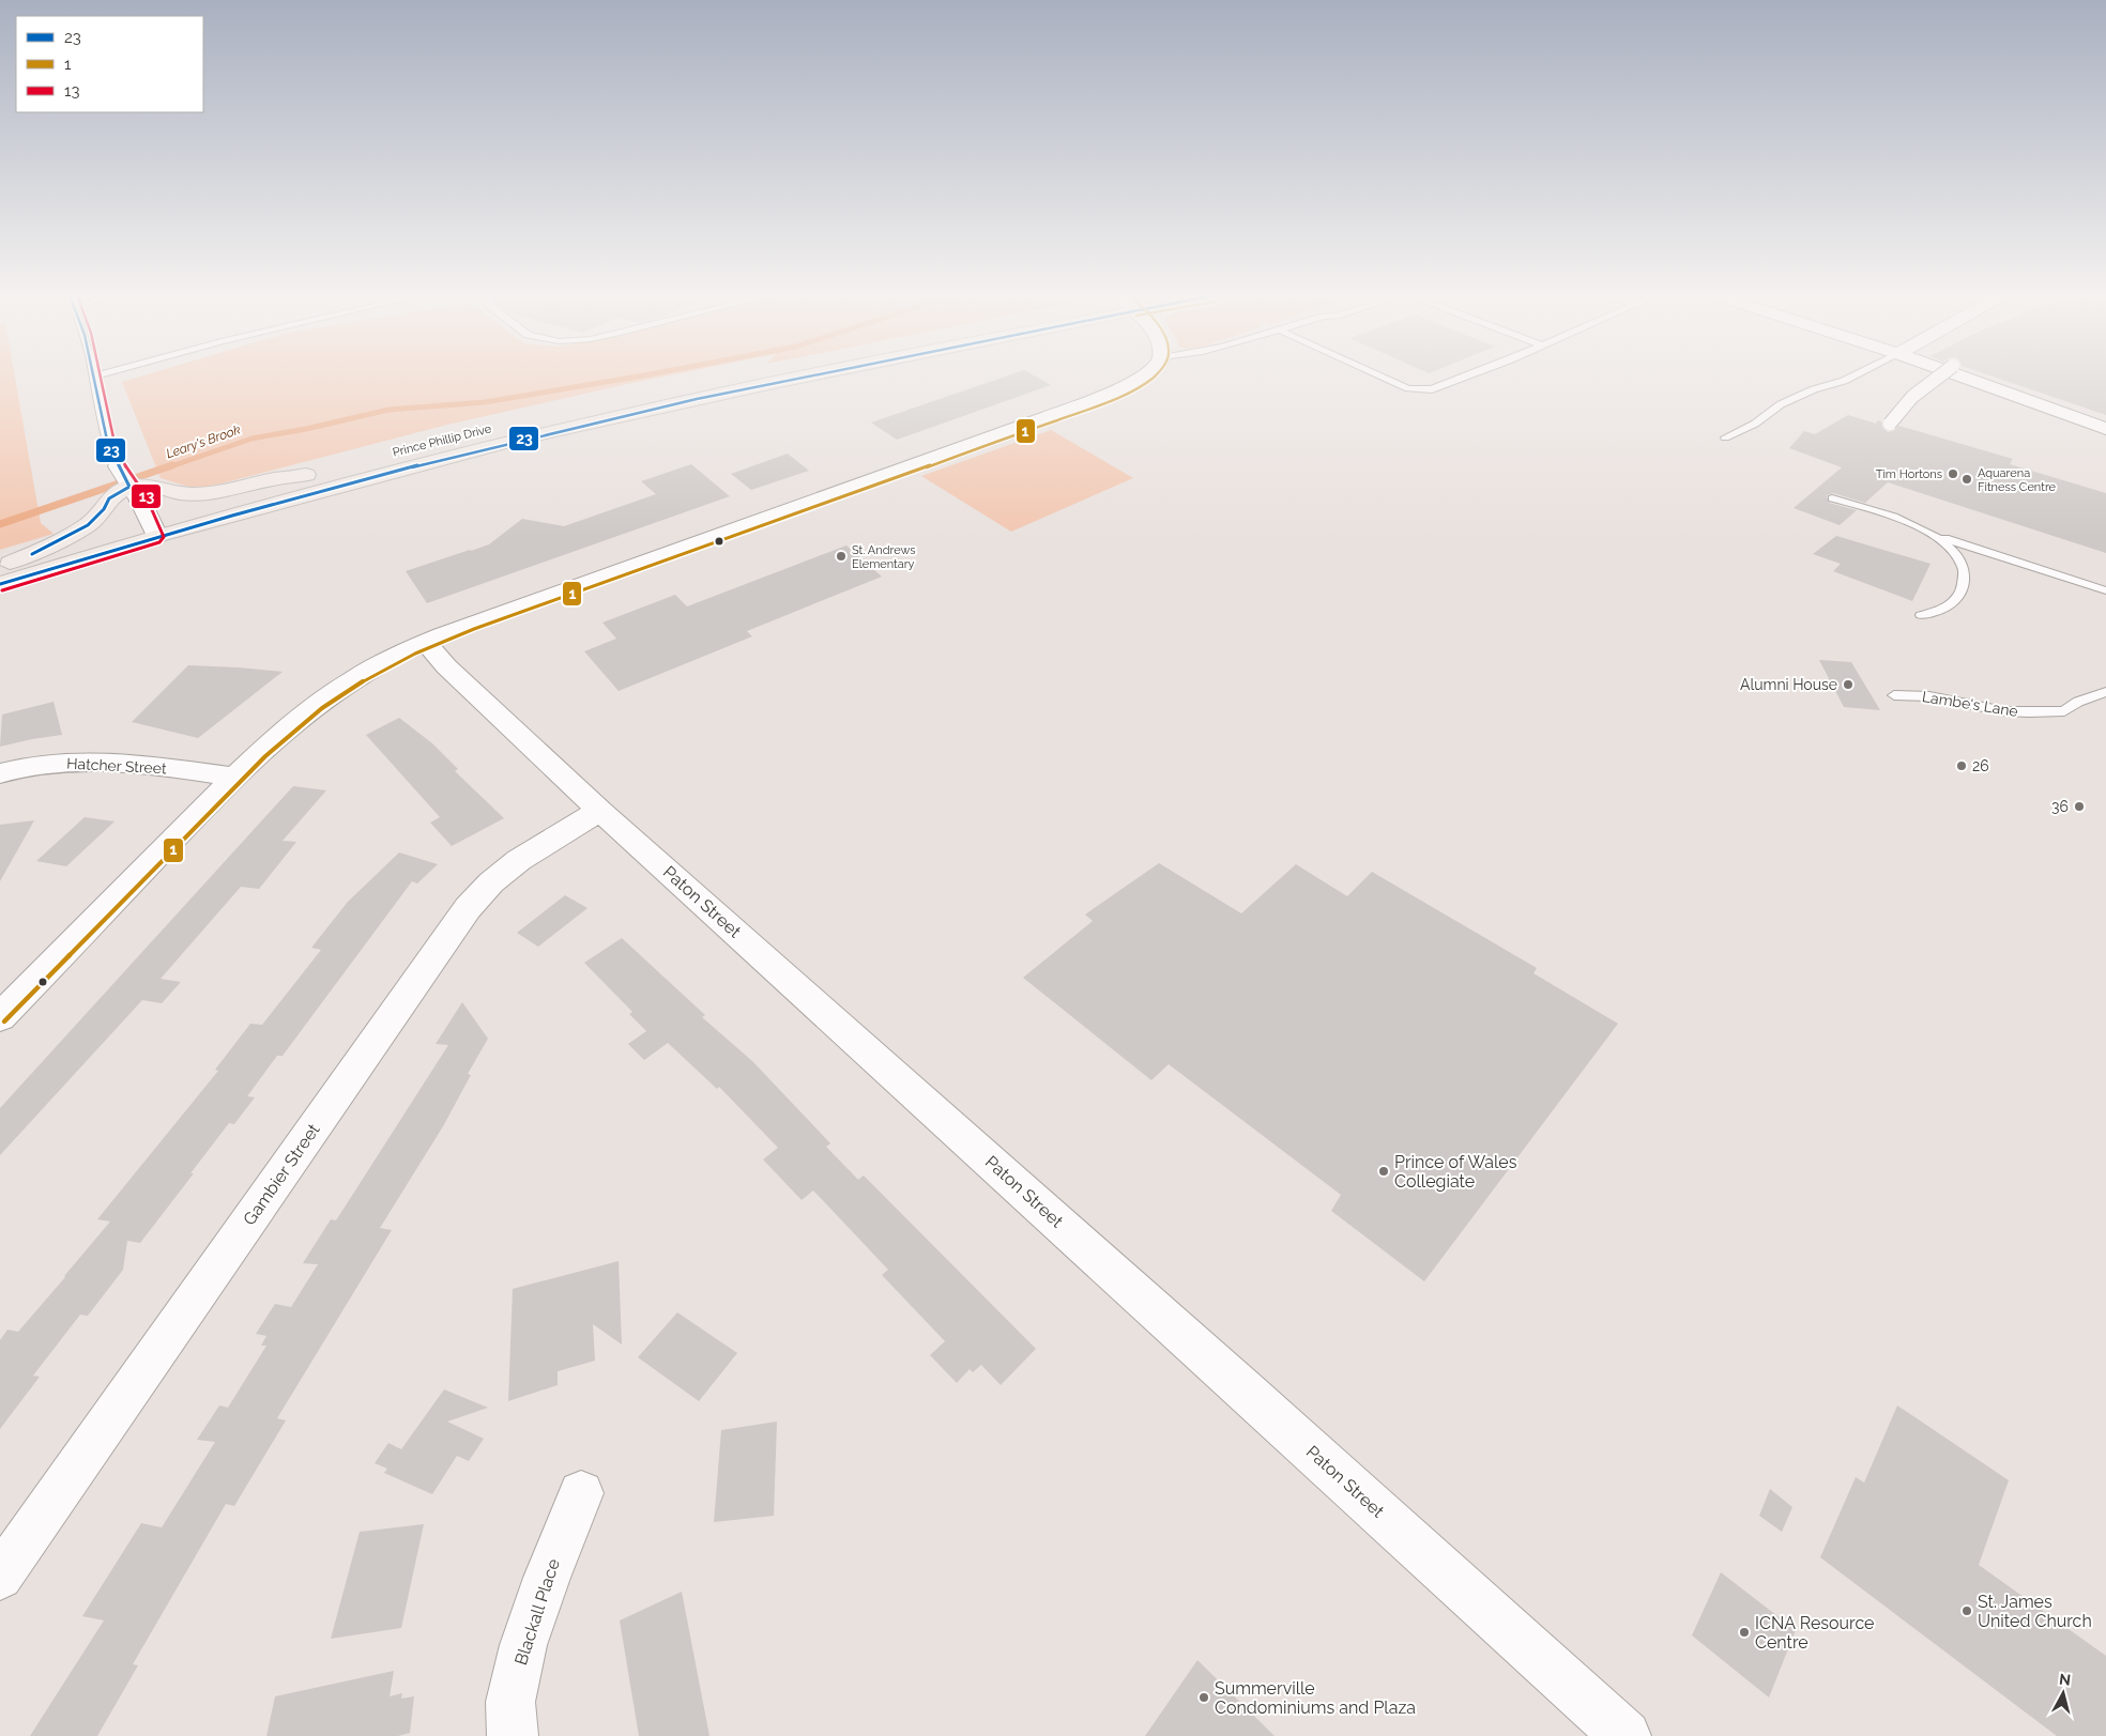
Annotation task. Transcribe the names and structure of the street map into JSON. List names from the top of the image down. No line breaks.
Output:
{"streets":{"main road":["Prince Phillip Drive"],"street":["Hatcher Street","Paton Street","Gambier Street","Blackall Place"],"lane":["Lambe's Lane"]},"crossings":[["Paton Street","Gambier Street"]],"water":["Leary's Brook"],"places":["Tim Hortons","Aquarena Fitness Centre","St. Andrews Elementary","Alumni House","26","36","Prince of Wales Collegiate","St. James United Church","ICNA Resource Centre","Summerville Condominiums and Plaza"],"lines":["transit line 23","transit line 1","transit line 13"],"legend":["23","1","13"],"north":"top"}
